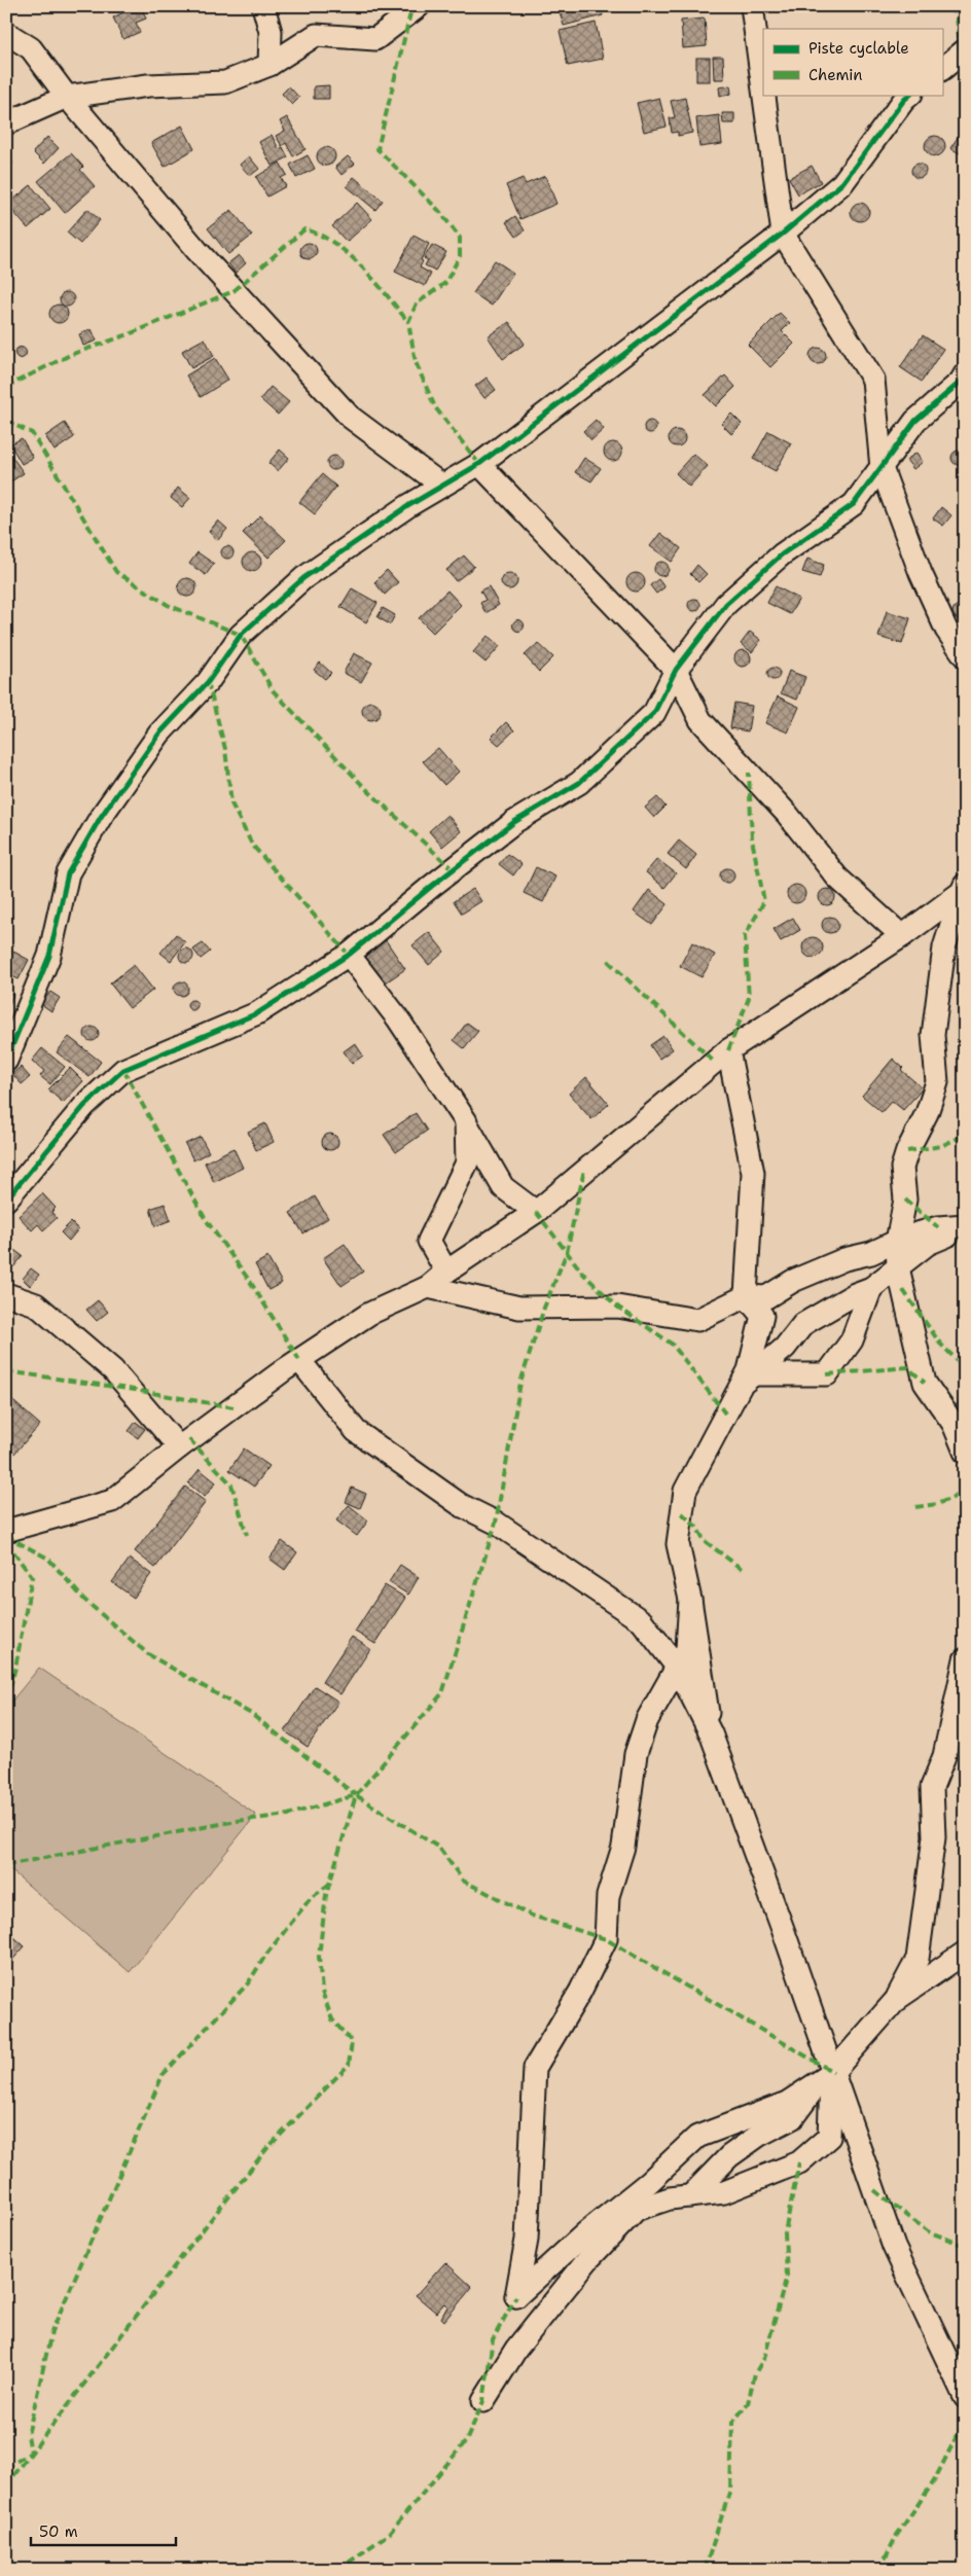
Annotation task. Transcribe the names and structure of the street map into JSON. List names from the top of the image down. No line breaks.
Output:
{"legend":["Piste cyclable","Chemin"],"scale_bar":"50 m"}
